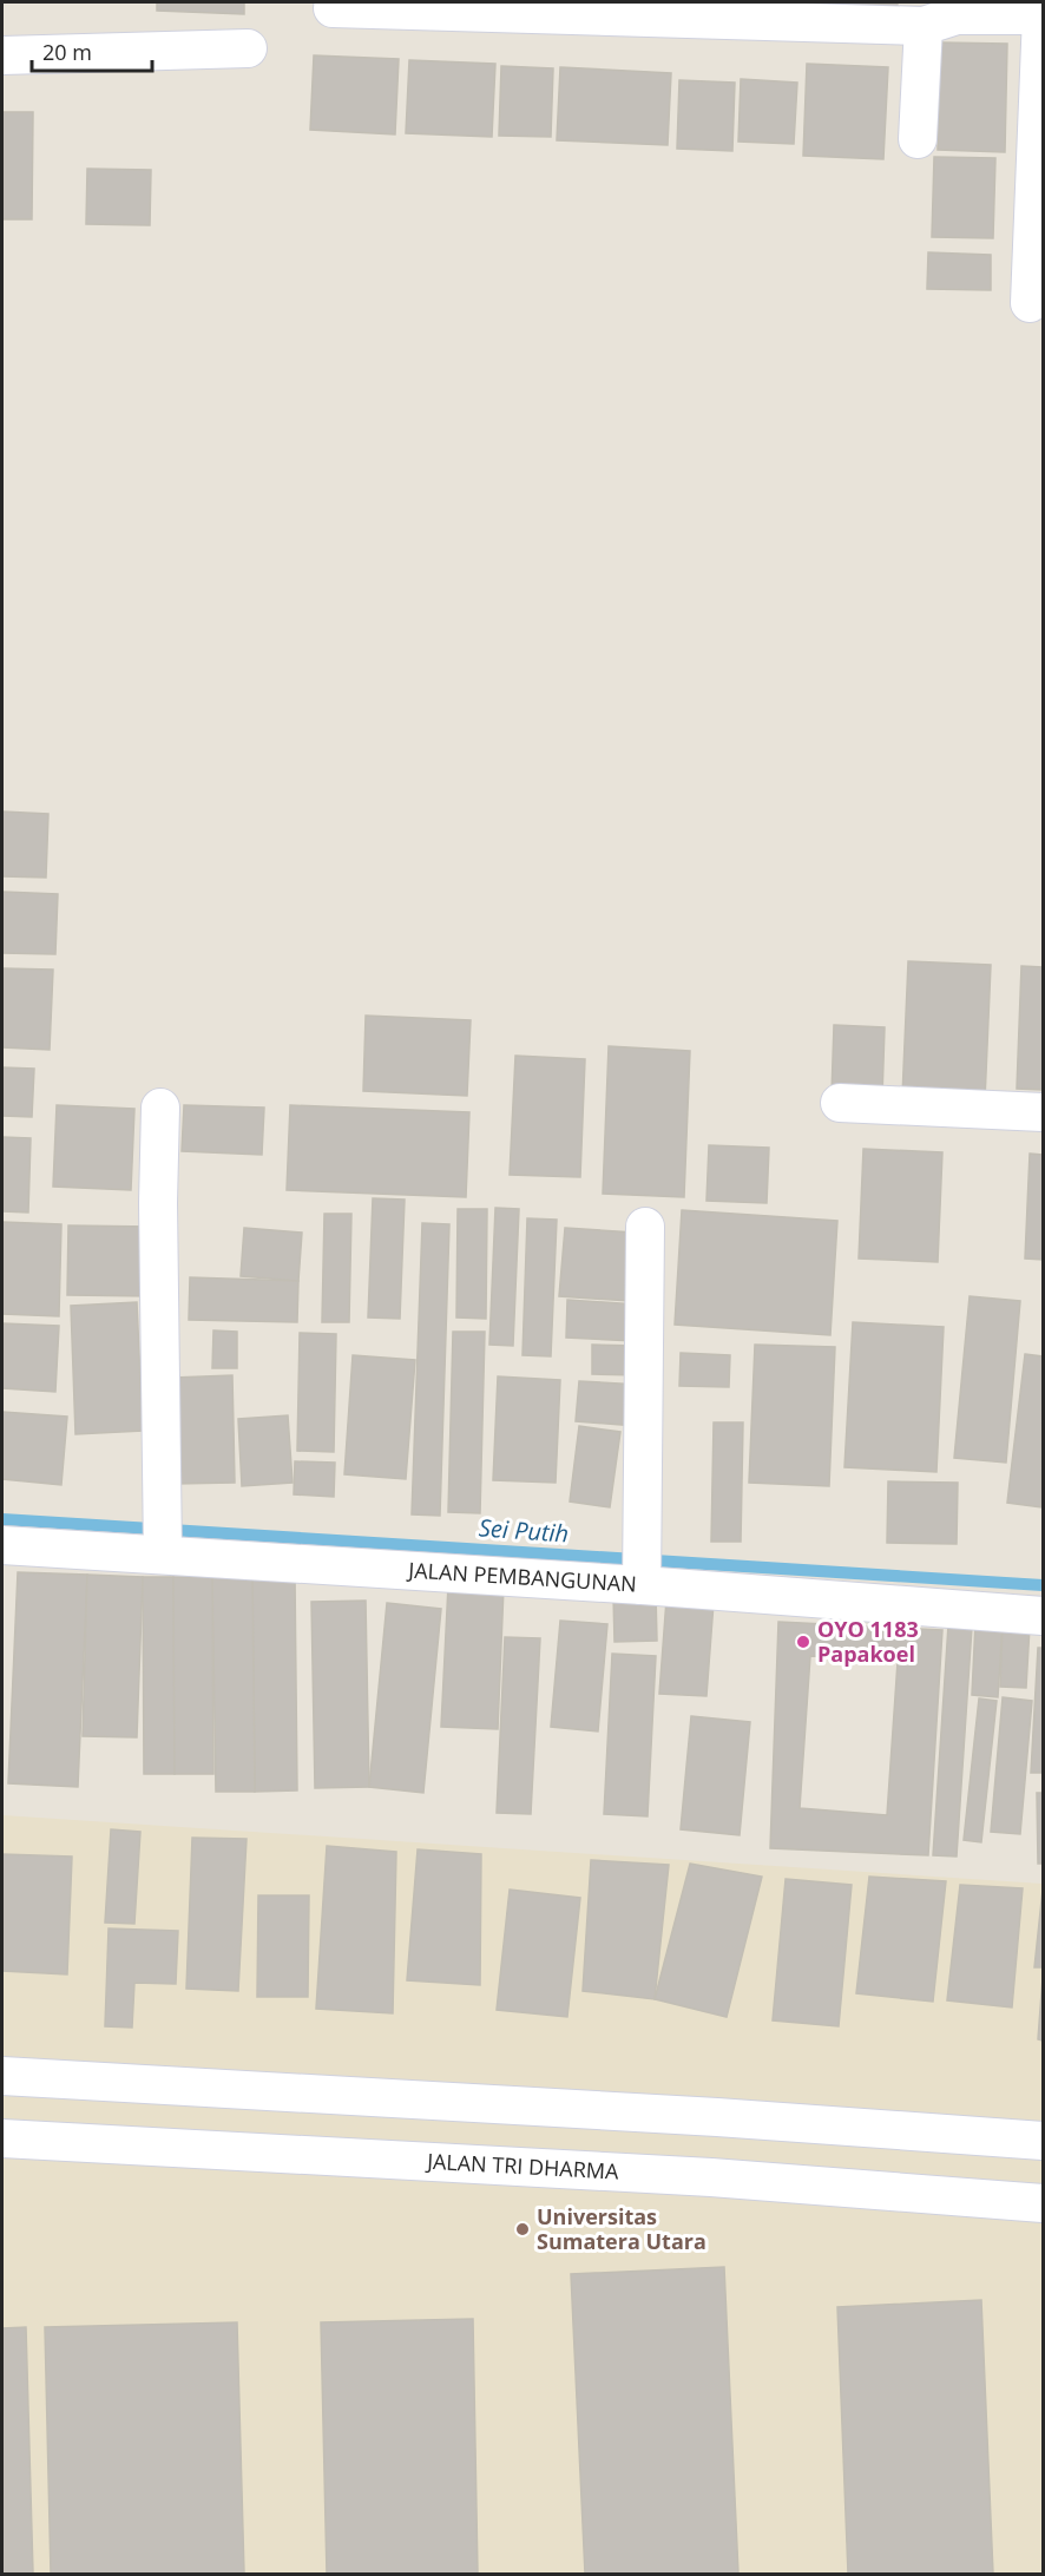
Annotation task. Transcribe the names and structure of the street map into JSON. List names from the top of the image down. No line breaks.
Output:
{"streets":{"street":["JALAN PEMBANGUNAN","JALAN TRI DHARMA"]},"water":["Sei Putih"],"places":["OYO 1183 Papakoel","Universitas Sumatera Utara"],"scale_bar":"20 m"}
